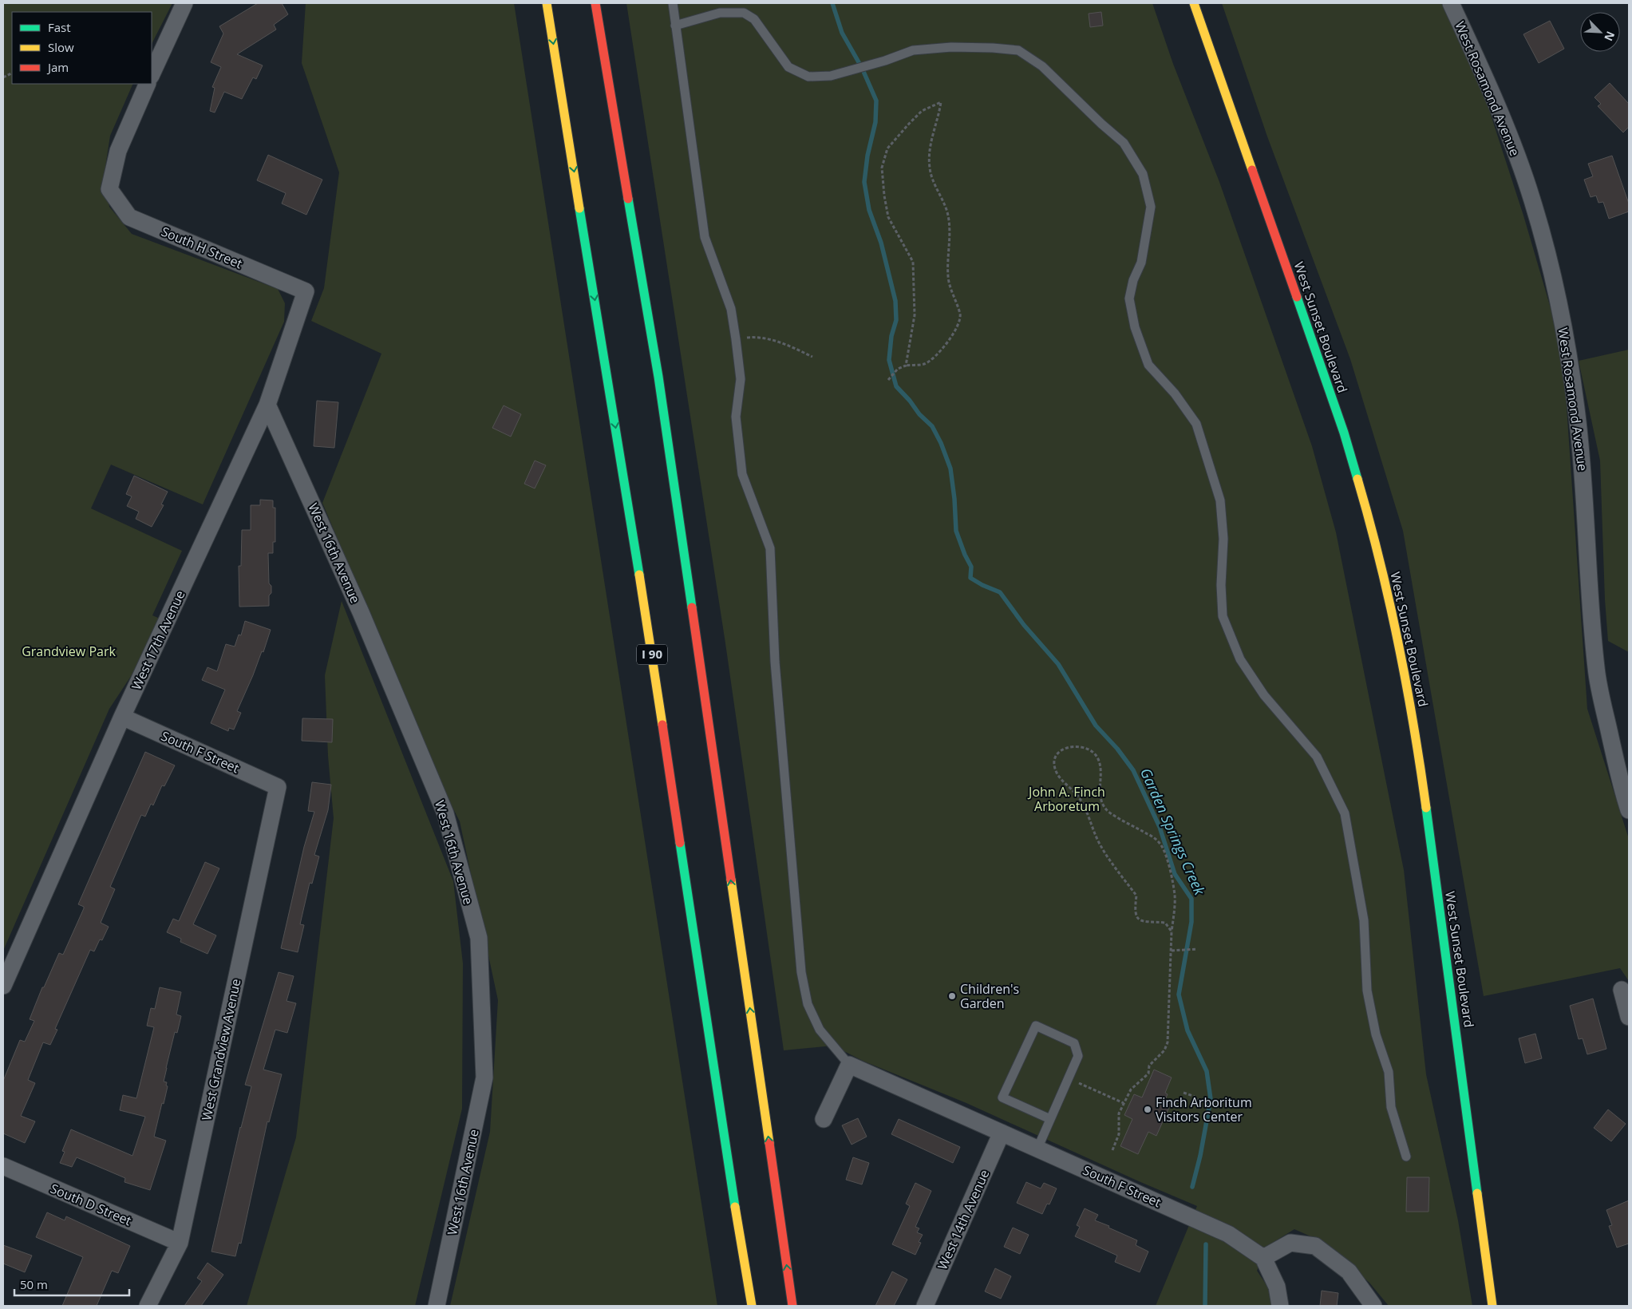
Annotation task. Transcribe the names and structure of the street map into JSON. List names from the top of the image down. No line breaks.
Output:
{"streets":{"main road":["West Sunset Boulevard","I 90"],"street":["West Rosamond Avenue","South H Street","West 16th Avenue","West 17th Avenue","South F Street","West Grandview Avenue","South D Street","West 14th Avenue"]},"crossings":[["South H Street","West 17th Avenue"],["West 16th Avenue","West 17th Avenue"],["West 17th Avenue","South F Street"],["South F Street","West Grandview Avenue"],["South F Street","West 14th Avenue"],["West Grandview Avenue","South D Street"]],"water":["Garden Springs Creek"],"parks":["Grandview Park","John A. Finch Arboretum"],"places":["Children's Garden","Finch Arboritum Visitors Center"],"legend":["Fast","Slow","Jam"],"scale_bar":"50 m","north":"bottom right"}
